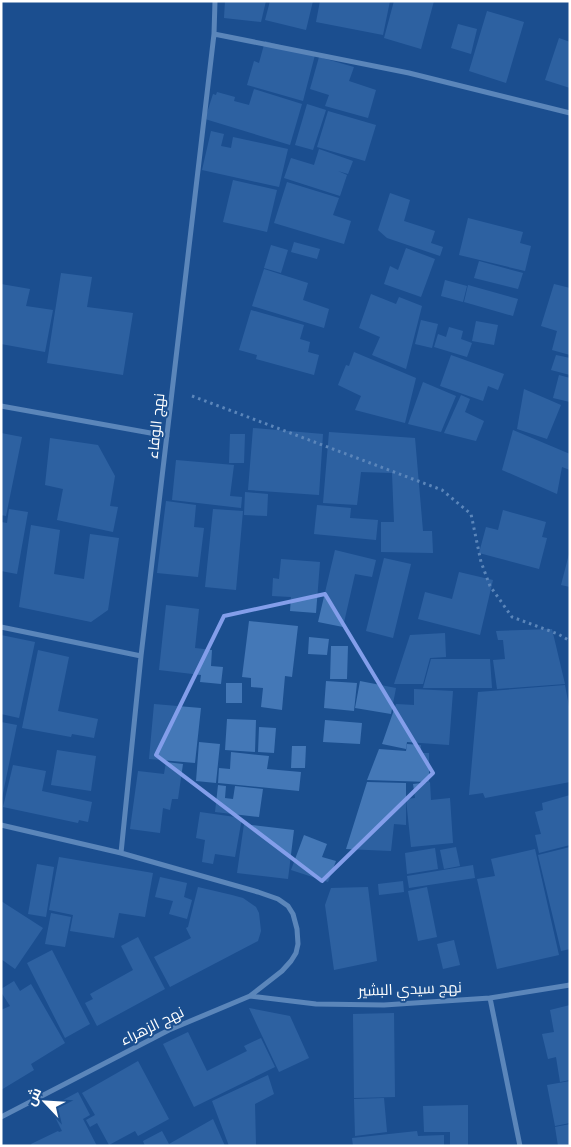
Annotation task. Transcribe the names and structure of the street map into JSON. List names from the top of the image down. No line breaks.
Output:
{"streets":{"street":["نهج الوفاء","نهج سيدي البشير","نهج الزهراء"]},"crossings":[["نهج الوفاء","نهج الزهراء"],["نهج سيدي البشير","نهج الزهراء"]],"north":"top left"}
